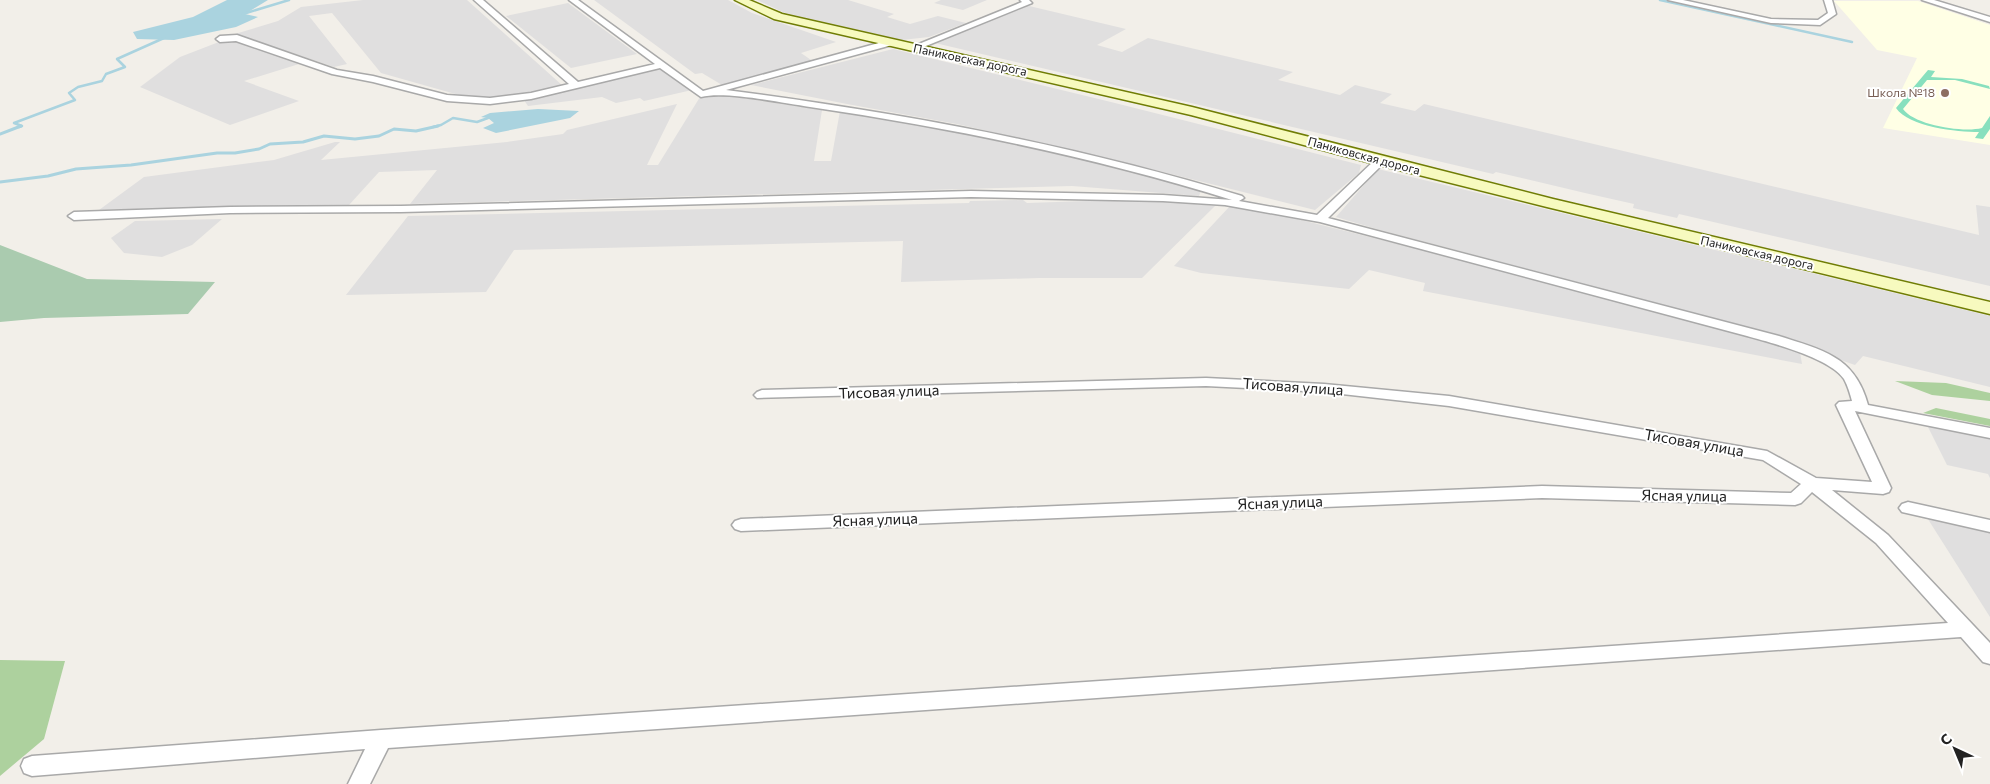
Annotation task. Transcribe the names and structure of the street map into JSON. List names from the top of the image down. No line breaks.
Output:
{"streets":{"street":["Паниковская дорога","Тисовая улица","Ясная улица"]},"crossings":[["Тисовая улица","Ясная улица"]],"places":["Школа №18"],"north":"top left"}
